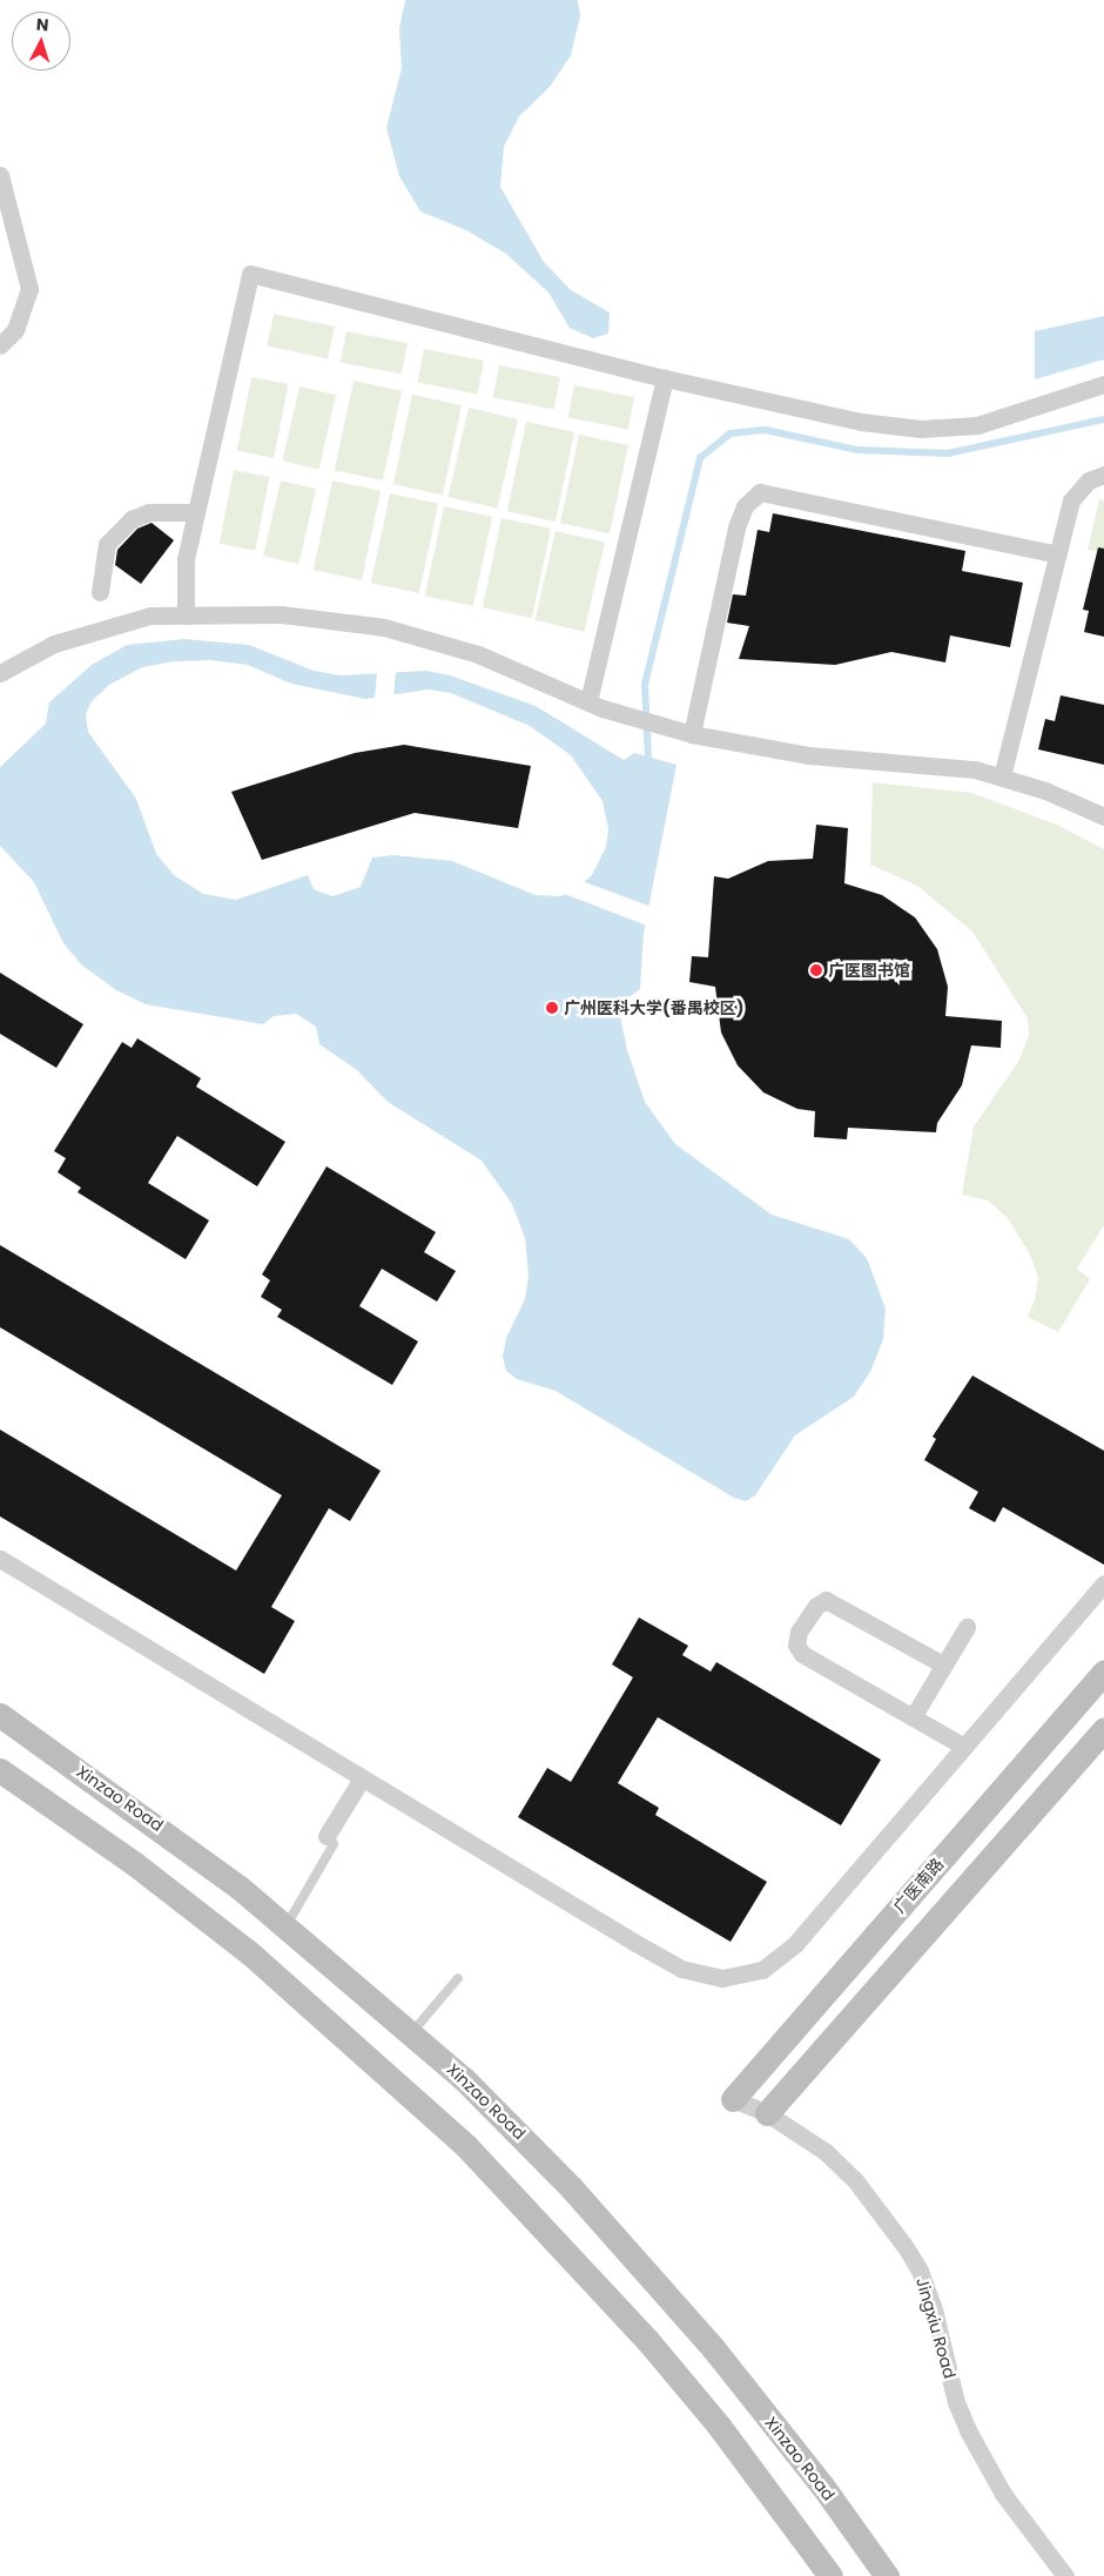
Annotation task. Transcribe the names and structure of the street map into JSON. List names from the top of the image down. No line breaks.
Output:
{"streets":{"main road":["Xinzao Road","广医南路"],"street":["Jingxiu Road"]},"crossings":[["广医南路","Jingxiu Road"]],"places":["广医图书馆","广州医科大学(番禺校区)"],"north":"top"}
